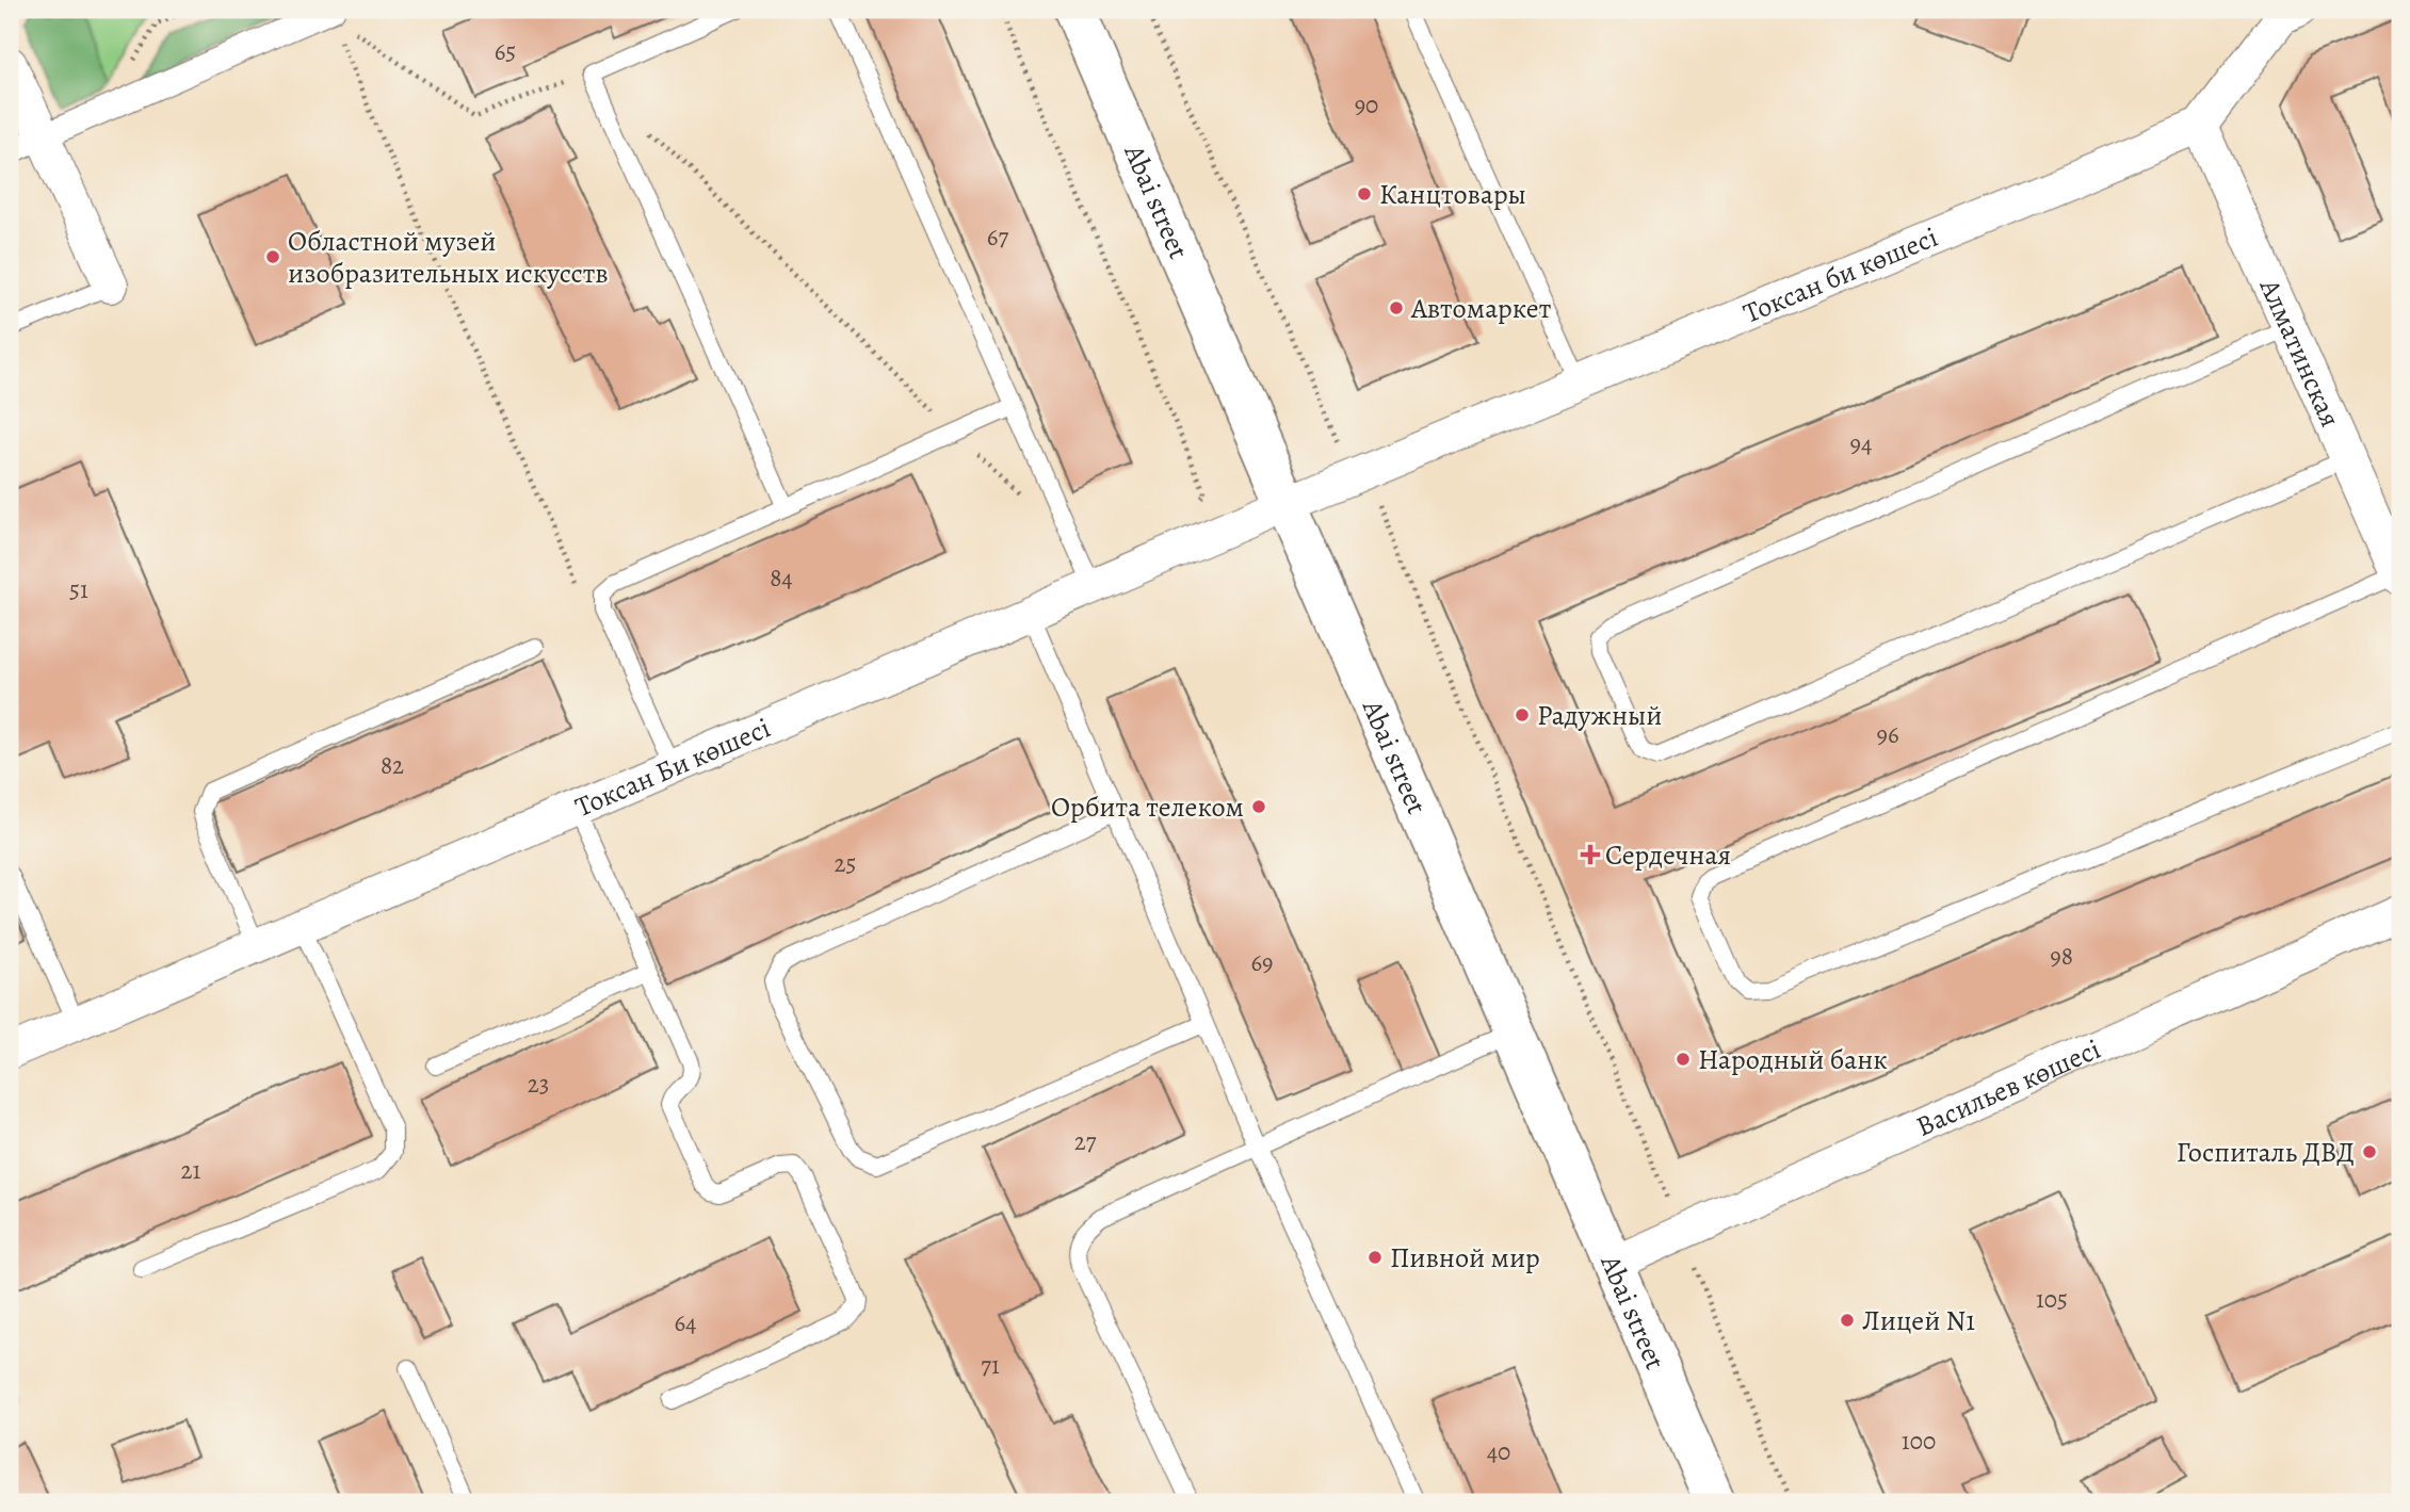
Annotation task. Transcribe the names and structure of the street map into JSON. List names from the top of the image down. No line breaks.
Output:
{"streets":{"street":["Abai street","Токсан би көшесі","Алматинская","Токсан Би көшесі","Васильев көшесі"]},"crossings":[["Abai street","Токсан Би көшесі"],["Abai street","Васильев көшесі"],["Токсан би көшесі","Алматинская"],["Токсан би көшесі","Токсан Би көшесі"]],"places":{"other":["Канцтовары","Областной музей изобразительных искусств","Автомаркет","Радужный","Орбита телеком","Народный банк","Госпиталь ДВД","Пивной мир","Лицей N1"],"health":["Сердечная"]},"house_numbers":["65","90","67","94","84","51","96","82","25","98","69","23","27","21","105","64","71","100","40"]}
